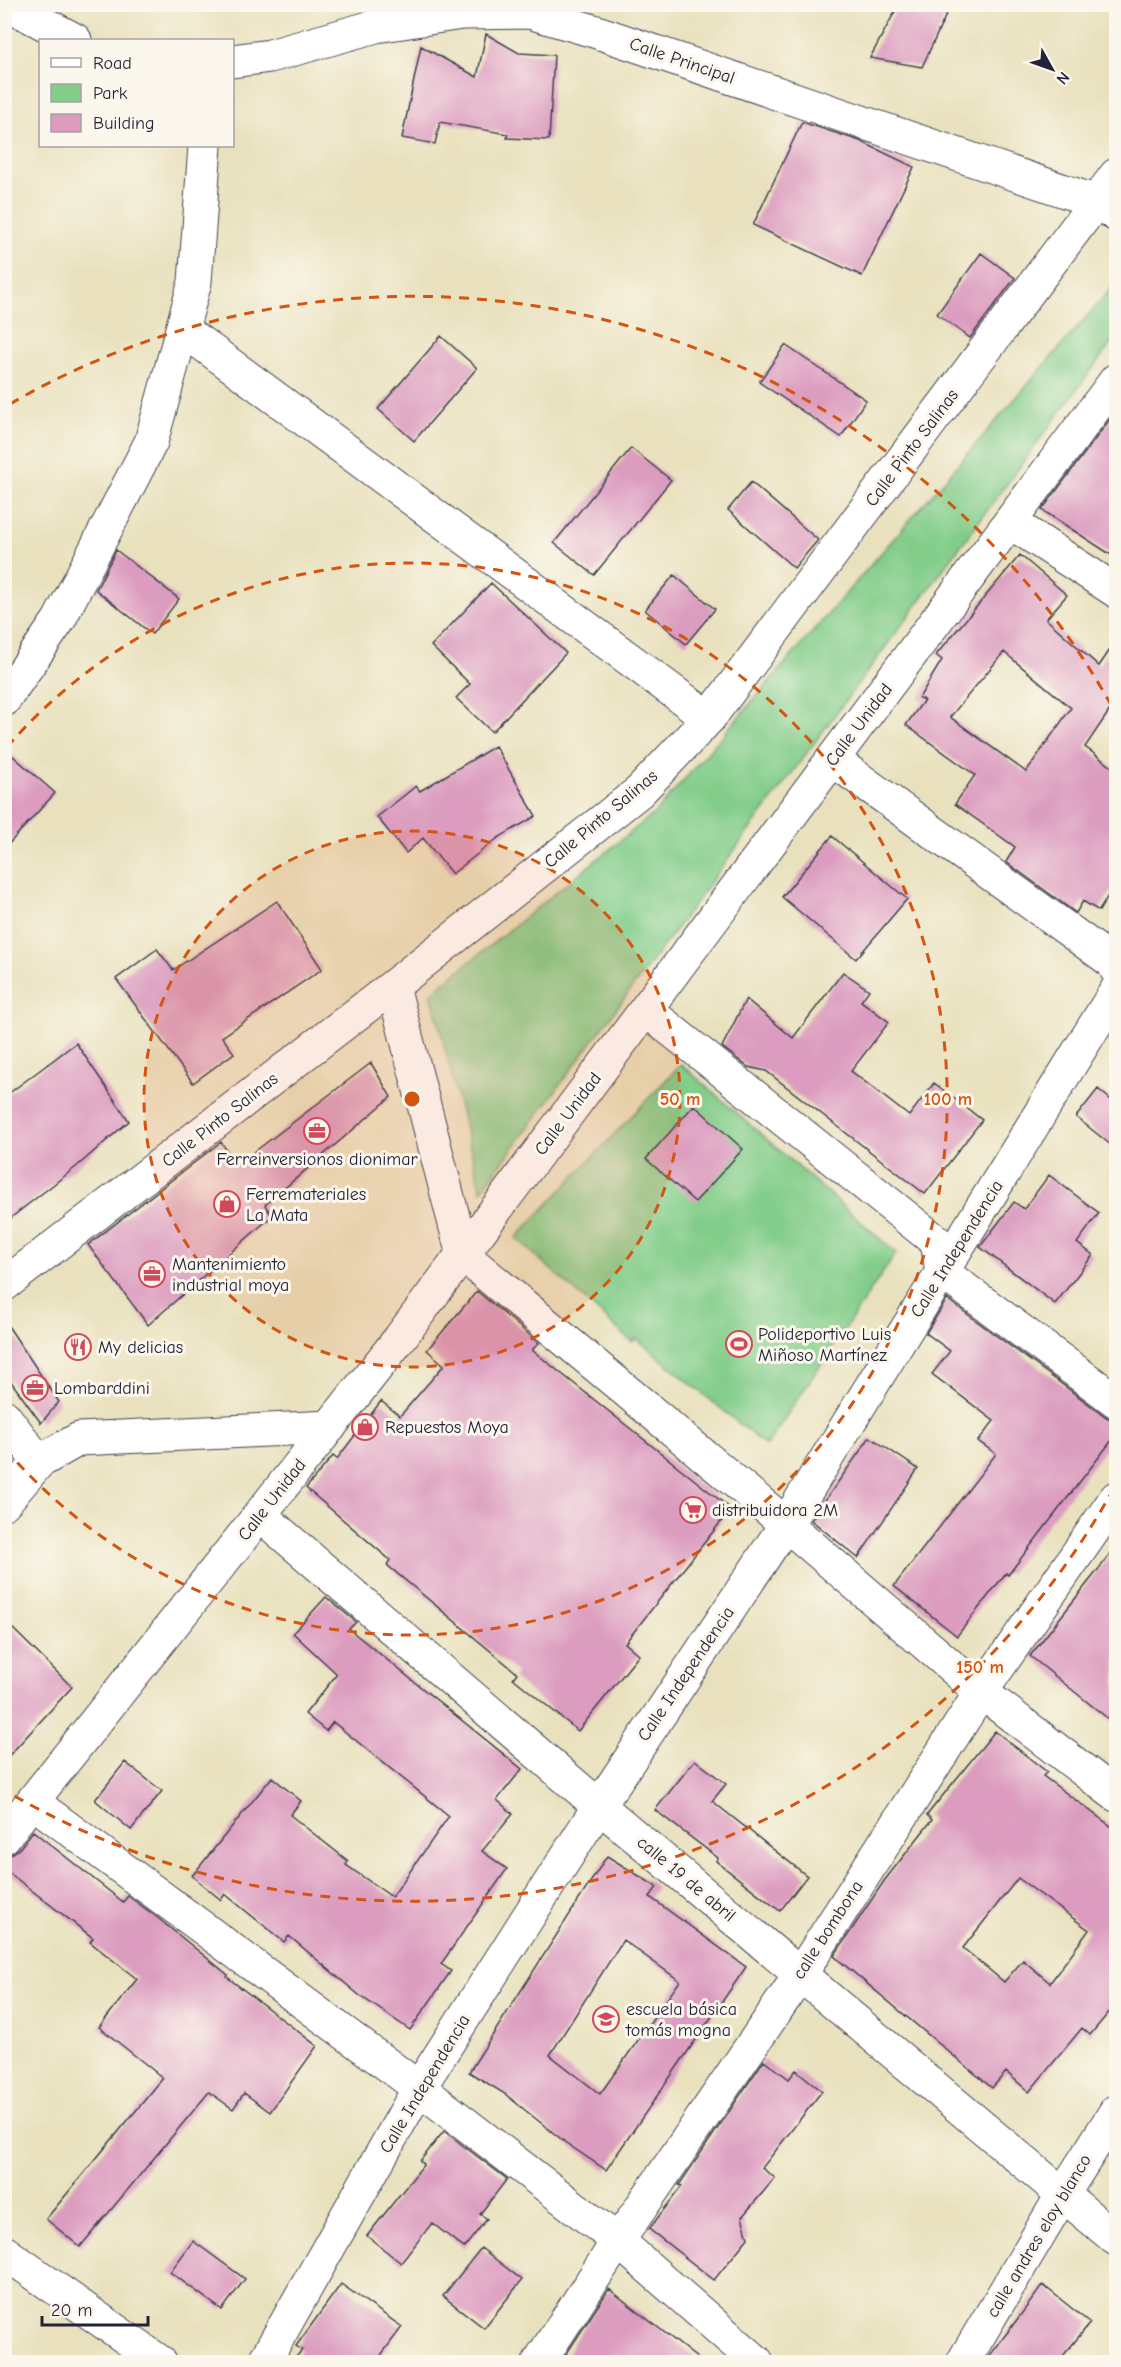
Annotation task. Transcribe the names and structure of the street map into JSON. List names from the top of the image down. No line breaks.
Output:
{"streets":{"street":["Calle Principal","Calle Pinto Salinas","Calle Unidad","Calle Independencia","calle 19 de abril","calle bombona","calle andres eloy blanco"]},"crossings":[["Calle Principal","Calle Pinto Salinas"],["Calle Unidad","calle 19 de abril"],["Calle Independencia","calle 19 de abril"],["calle 19 de abril","calle bombona"],["calle 19 de abril","calle andres eloy blanco"]],"places":{"office":["Ferreinversionos dionimar","Mantenimiento industrial moya","Lombarddini"],"shop":["Ferremateriales La Mata","Repuestos Moya"],"sports":["Polideportivo Luis Miñoso Martínez"],"restaurant":["My delicias"],"supermarket":["distribuidora 2M"],"school or university":["escuela básica tomás mogna"]},"legend":["Road","Park","Building"],"scale_bar":"20 m","north":"bottom right","rings":["50 m","100 m","150 m"]}
